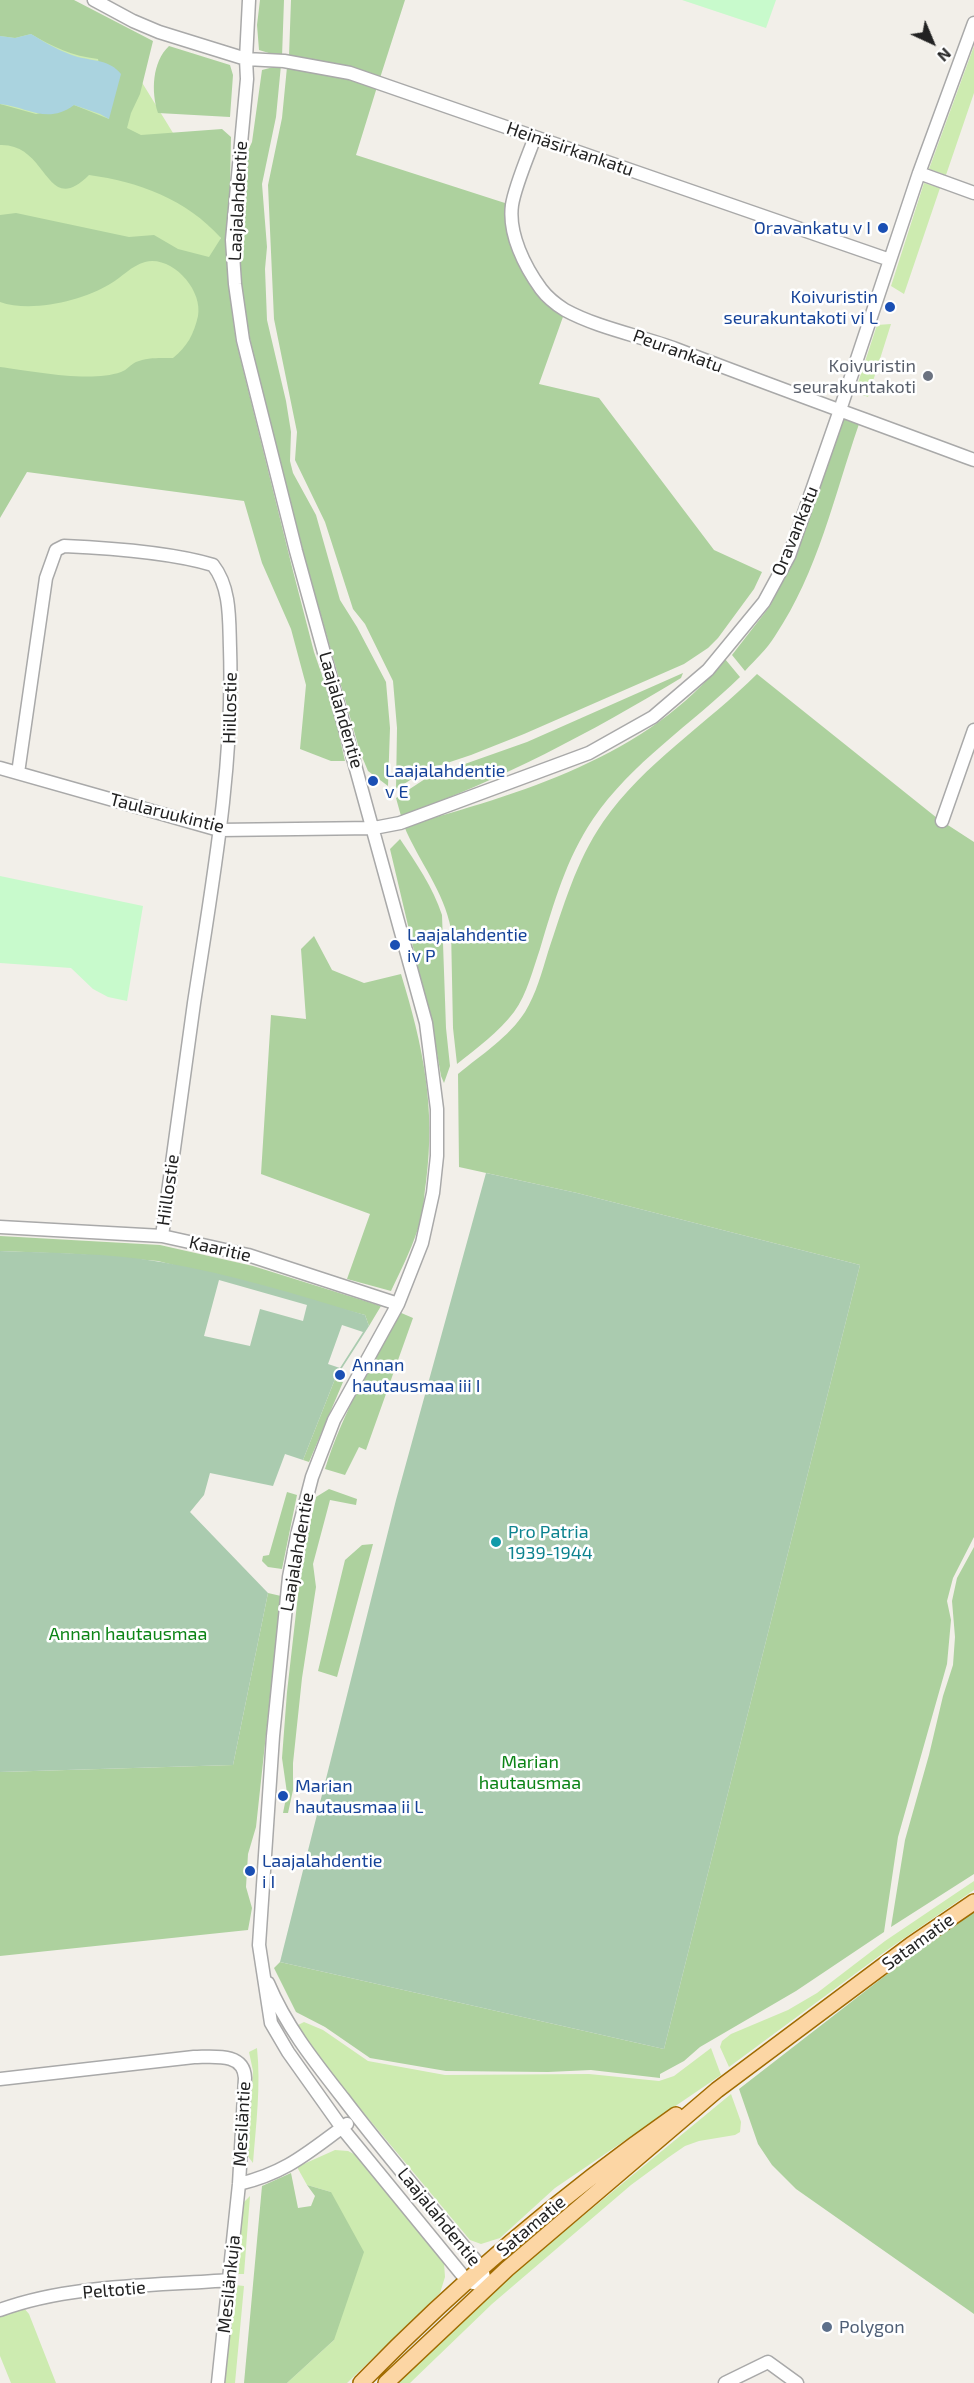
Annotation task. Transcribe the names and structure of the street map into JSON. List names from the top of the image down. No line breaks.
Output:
{"streets":{"main road":["Satamatie"],"street":["Heinäsirkankatu","Laajalahdentie","Peurankatu","Oravankatu","Hiillostie","Taularuukintie","Kaaritie","Mesiläntie","Mesilänkuja","Peltotie"]},"crossings":[["Heinäsirkankatu","Laajalahdentie"],["Heinäsirkankatu","Peurankatu"],["Heinäsirkankatu","Oravankatu"],["Laajalahdentie","Oravankatu"],["Laajalahdentie","Taularuukintie"],["Laajalahdentie","Kaaritie"],["Laajalahdentie","Satamatie"],["Laajalahdentie","Mesiläntie"],["Peurankatu","Oravankatu"],["Oravankatu","Taularuukintie"],["Hiillostie","Taularuukintie"],["Hiillostie","Kaaritie"],["Mesiläntie","Mesilänkuja"],["Mesilänkuja","Peltotie"]],"parks":["Annan hautausmaa","Marian hautausmaa"],"places":["Oravankatu v I","Koivuristin seurakuntakoti vi L","Koivuristin seurakuntakoti","Laajalahdentie v E","Laajalahdentie iv P","Annan hautausmaa iii I","Pro Patria 1939-1944","Marian hautausmaa ii L","Laajalahdentie i I","Polygon"],"north":"bottom right"}
